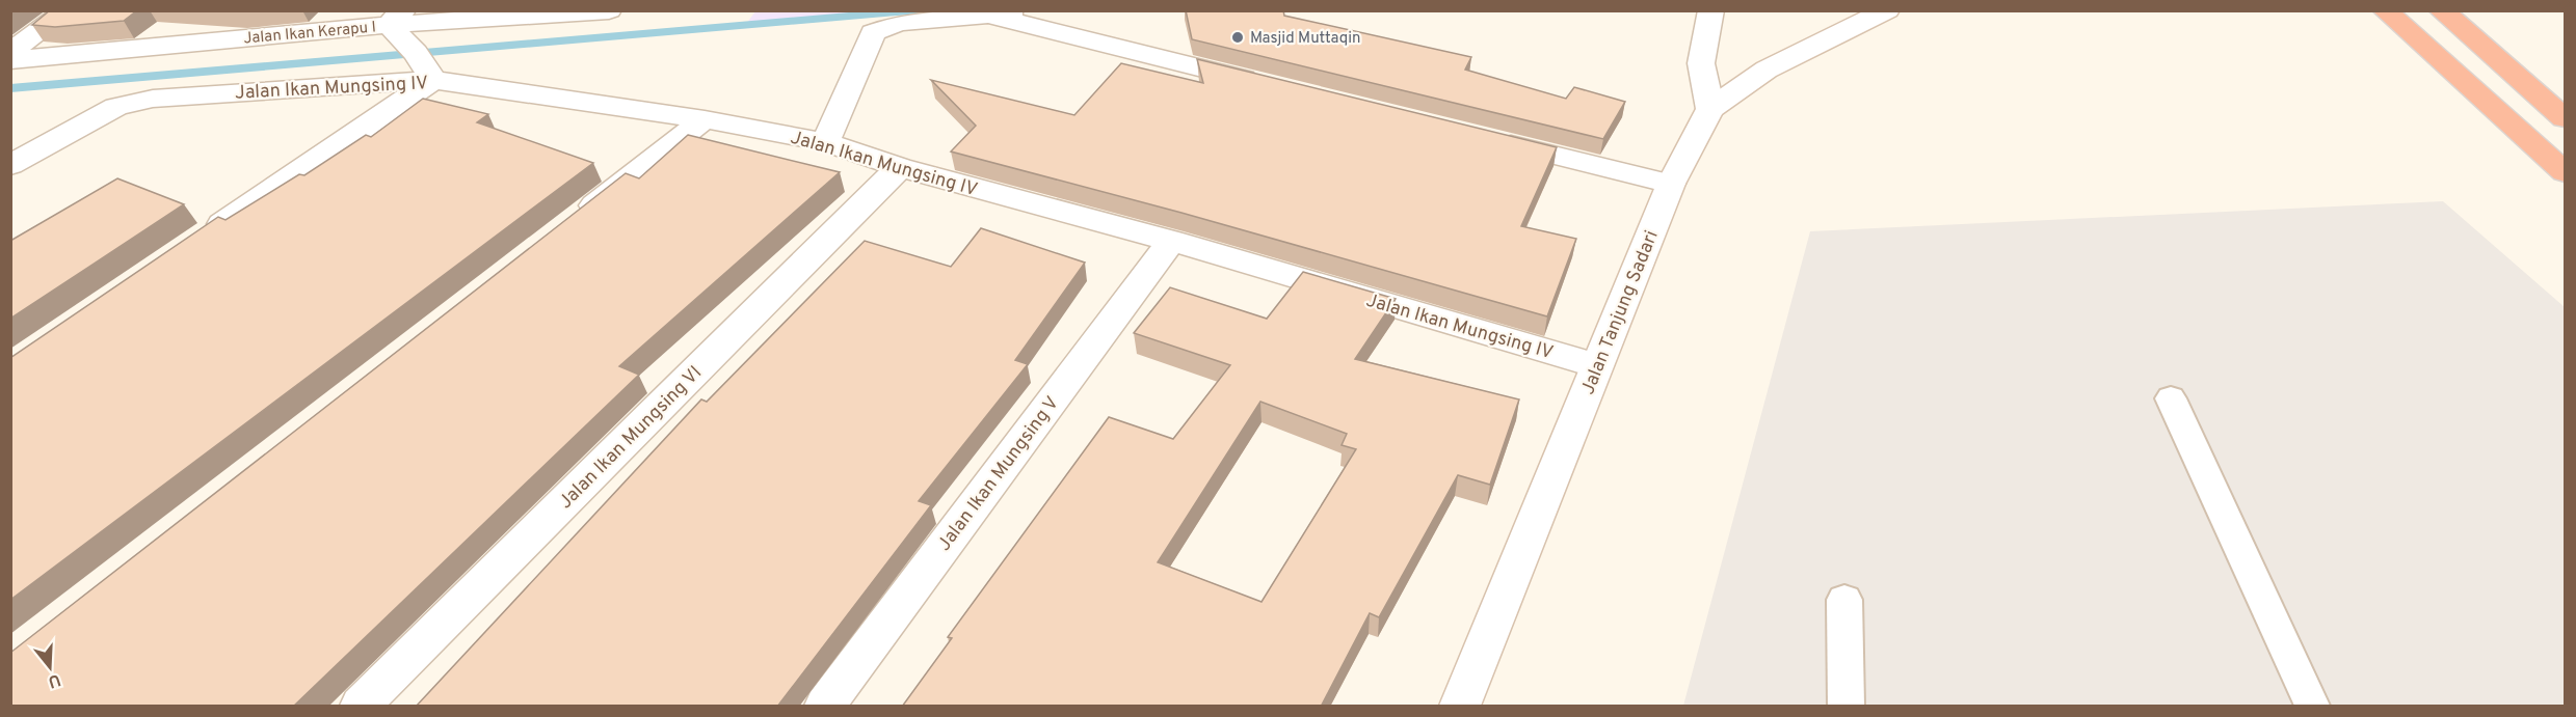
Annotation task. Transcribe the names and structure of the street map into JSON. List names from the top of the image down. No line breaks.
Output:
{"streets":{"street":["Jalan Ikan Kerapu I","Jalan Ikan Mungsing IV","Jalan Tanjung Sadari","Jalan Ikan Mungsing VI","Jalan Ikan Mungsing V"]},"crossings":[["Jalan Ikan Mungsing IV","Jalan Tanjung Sadari"],["Jalan Ikan Mungsing IV","Jalan Ikan Mungsing VI"],["Jalan Ikan Mungsing IV","Jalan Ikan Mungsing V"]],"places":["Masjid Muttaqin"],"north":"bottom"}
